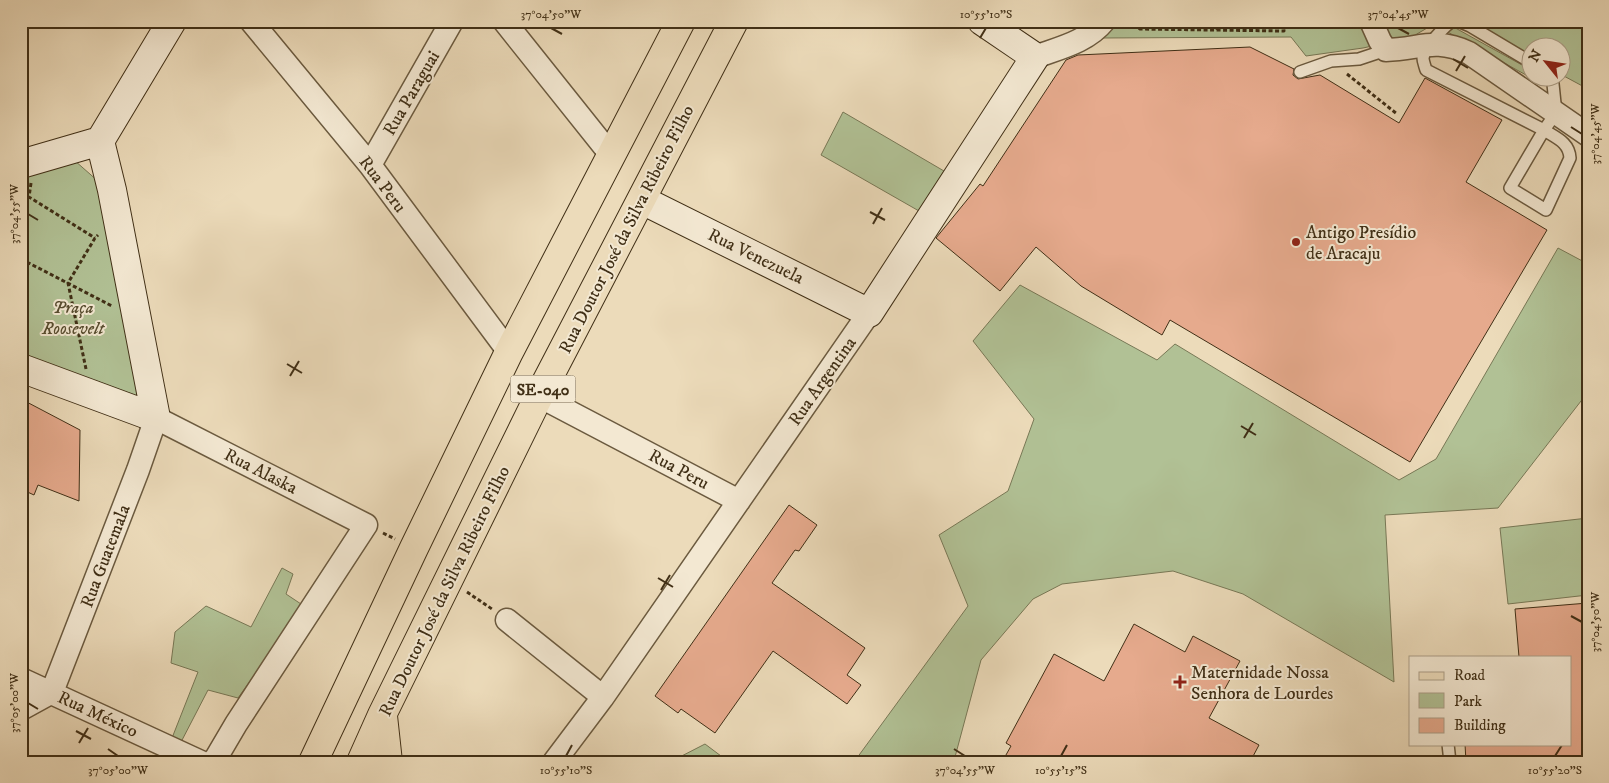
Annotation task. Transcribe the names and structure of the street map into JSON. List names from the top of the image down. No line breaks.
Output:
{"streets":{"main road":["Rua Doutor José da Silva Ribeiro Filho","SE-040"],"street":["Rua Paraguai","Rua Peru","Rua Venezuela","Rua Argentina","Rua Alaska","Rua Guatemala","Rua México"]},"crossings":[["Rua Paraguai","Rua Peru"],["Rua Peru","Rua Doutor José da Silva Ribeiro Filho"],["Rua Peru","Rua Argentina"],["Rua Peru","SE-040"],["Rua Doutor José da Silva Ribeiro Filho","Rua Venezuela"],["Rua Venezuela","Rua Argentina"],["Rua Alaska","Rua Guatemala"],["Rua Guatemala","Rua México"]],"parks":["Praça Roosevelt"],"places":{"other":["Antigo Presídio de Aracaju"],"health":["Maternidade Nossa Senhora de Lourdes"]},"legend":["Road","Park","Building"],"north":"top left","coordinates":["37°04'50\"W","10°55'10\"S","37°04'45\"W","37°04'55\"W","37°05'00\"W","10°55'15\"S","10°55'20\"S"]}
